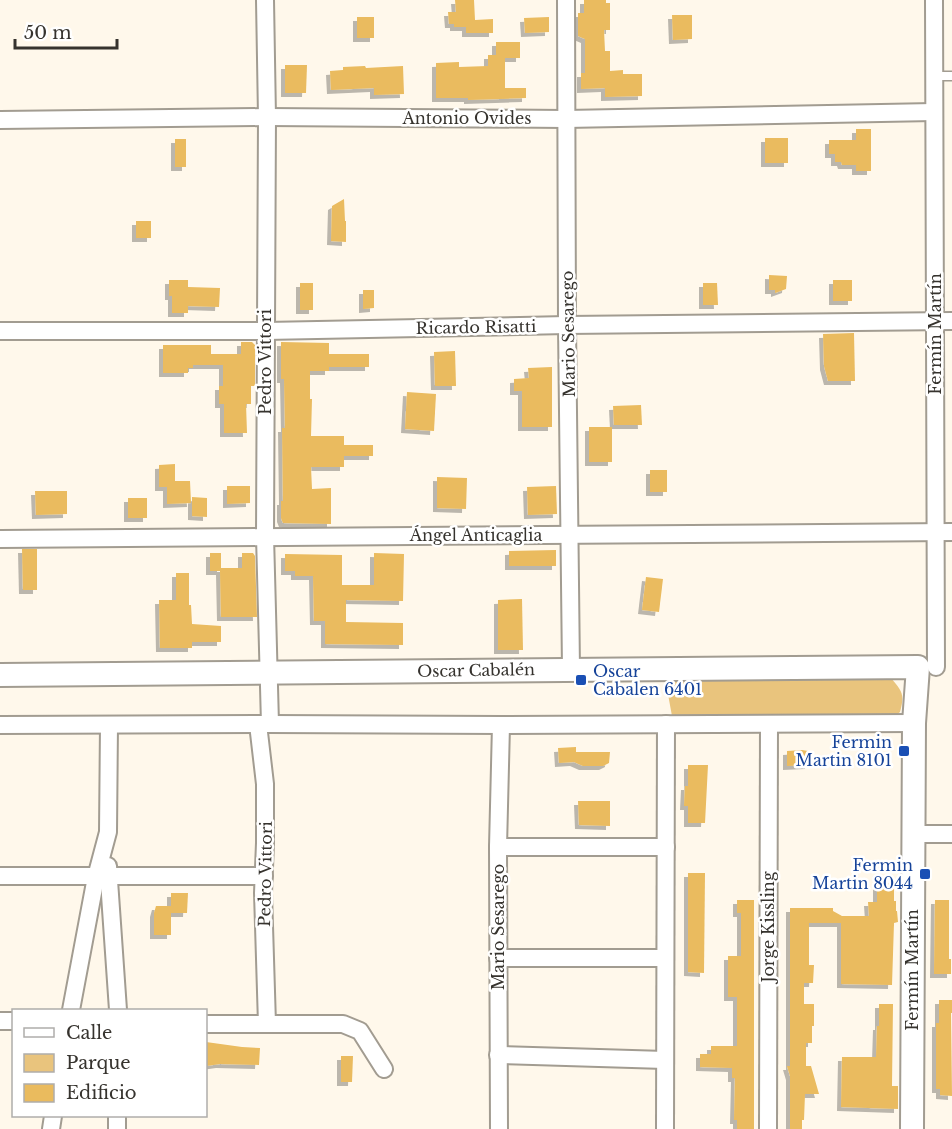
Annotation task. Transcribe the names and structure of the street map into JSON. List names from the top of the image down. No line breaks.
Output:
{"streets":{"main road":["Fermín Martín","Oscar Cabalén"],"street":["Antonio Ovides","Ricardo Risatti","Mario Sesarego","Pedro Vittori","Ángel Anticaglia","Jorge Kissling"]},"crossings":[["Antonio Ovides","Mario Sesarego"],["Antonio Ovides","Fermín Martín"],["Antonio Ovides","Pedro Vittori"],["Ricardo Risatti","Mario Sesarego"],["Ricardo Risatti","Fermín Martín"],["Ricardo Risatti","Pedro Vittori"],["Mario Sesarego","Ángel Anticaglia"],["Mario Sesarego","Oscar Cabalén"],["Fermín Martín","Ángel Anticaglia"],["Fermín Martín","Oscar Cabalén"],["Pedro Vittori","Ángel Anticaglia"],["Pedro Vittori","Oscar Cabalén"]],"places":{"transit":["Oscar Cabalen 6401","Fermin Martin 8101","Fermin Martin 8044"]},"legend":["Calle","Parque","Edificio"],"scale_bar":"50 m"}
